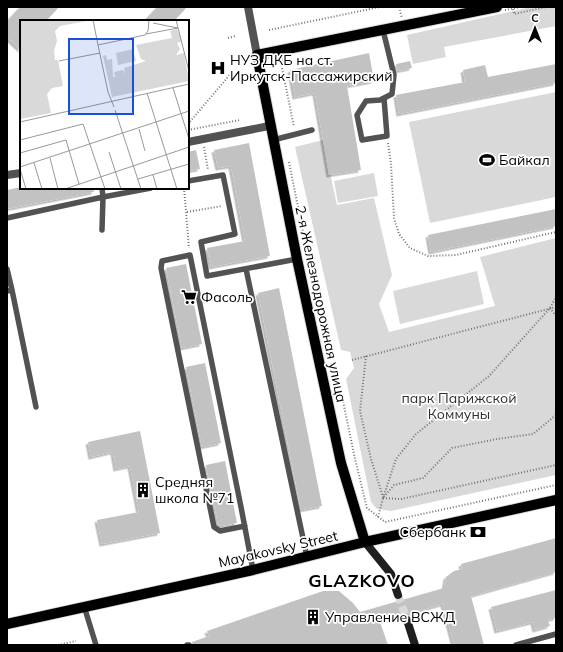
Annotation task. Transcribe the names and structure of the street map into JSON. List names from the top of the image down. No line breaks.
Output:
{"streets":{"main road":["2-я Железнодорожная улица","Mayakovsky Street"]},"crossings":[["2-я Железнодорожная улица","Mayakovsky Street"]],"districts":["GLAZKOVO"],"parks":["парк Парижской Коммуны"],"places":{"hospital":["НУЗ ДКБ на ст. Иркутск-Пассажирский"],"sports":["Байкал"],"supermarket":["Фасоль"],"building":["Средняя школа №71","Управление ВСЖД"],"bank":["Сбербанк"]},"north":"top"}
